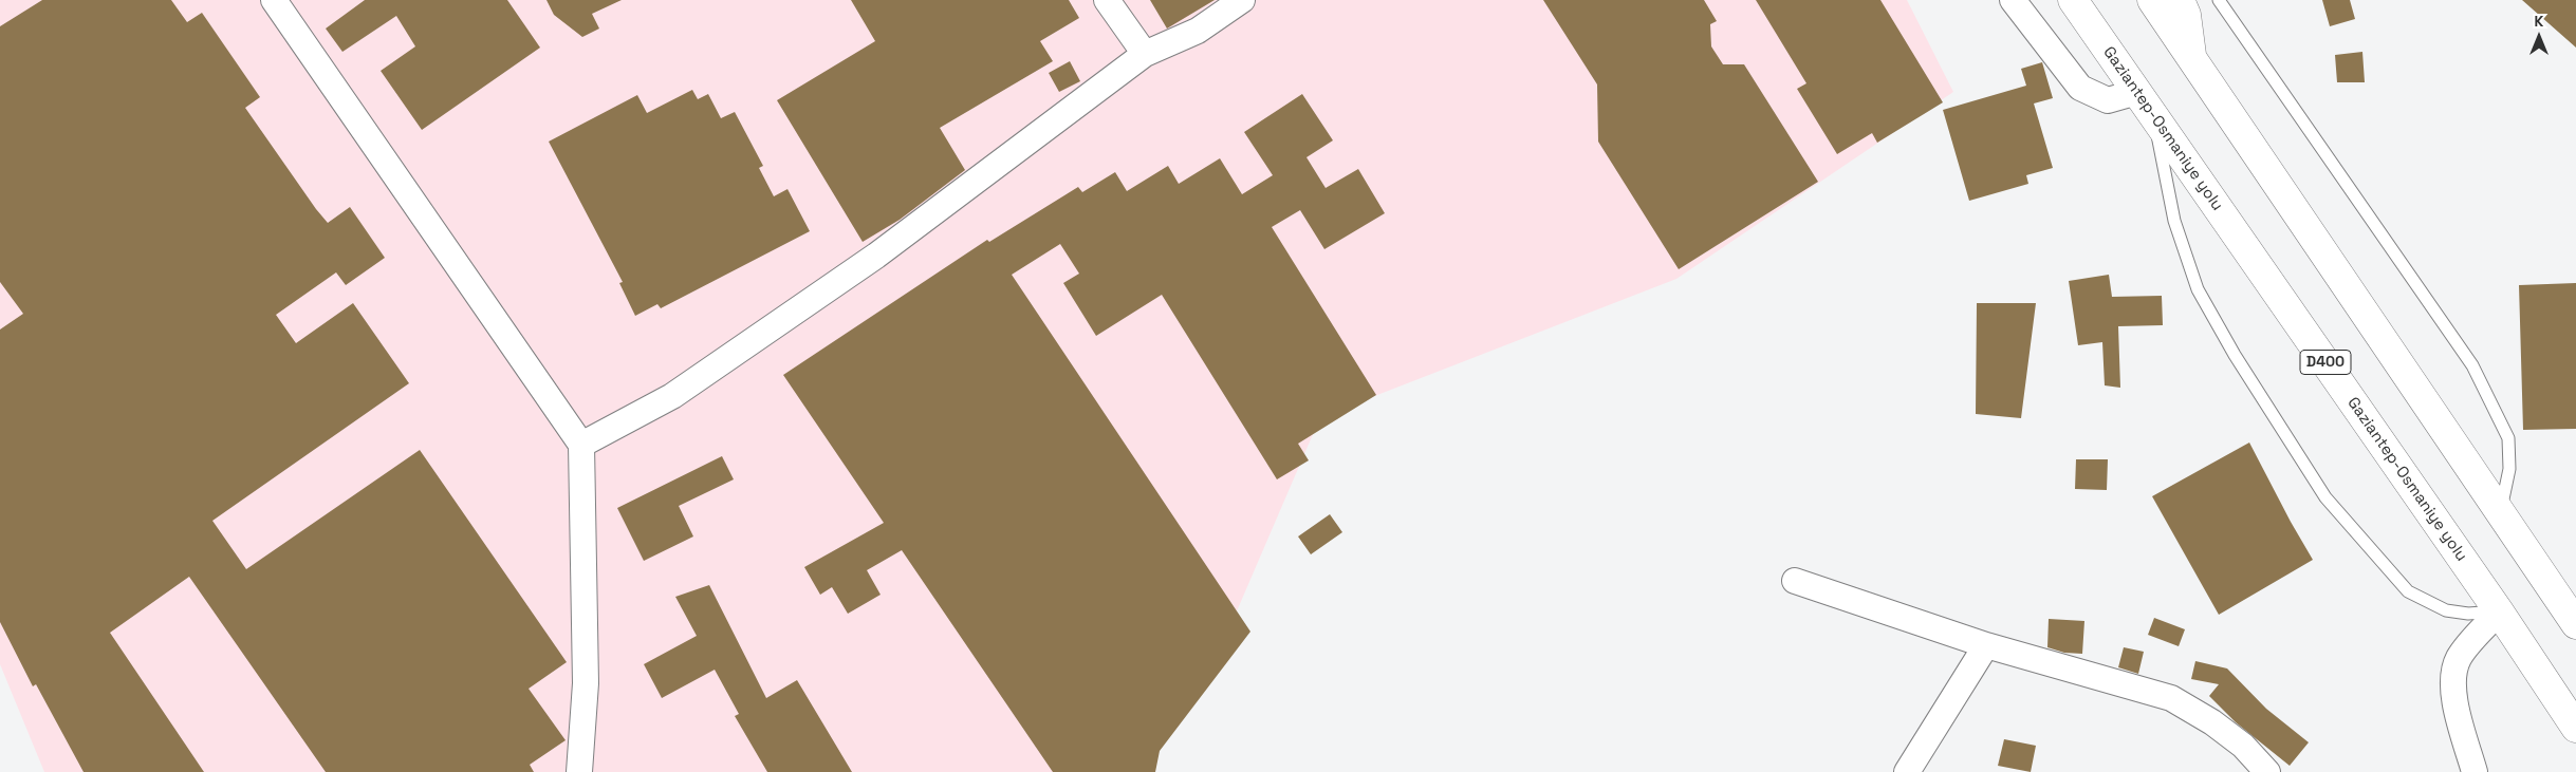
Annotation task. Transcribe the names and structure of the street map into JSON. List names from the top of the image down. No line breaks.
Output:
{"streets":{"highway":["Gaziantep-Osmaniye yolu","D400"]},"north":"top"}
